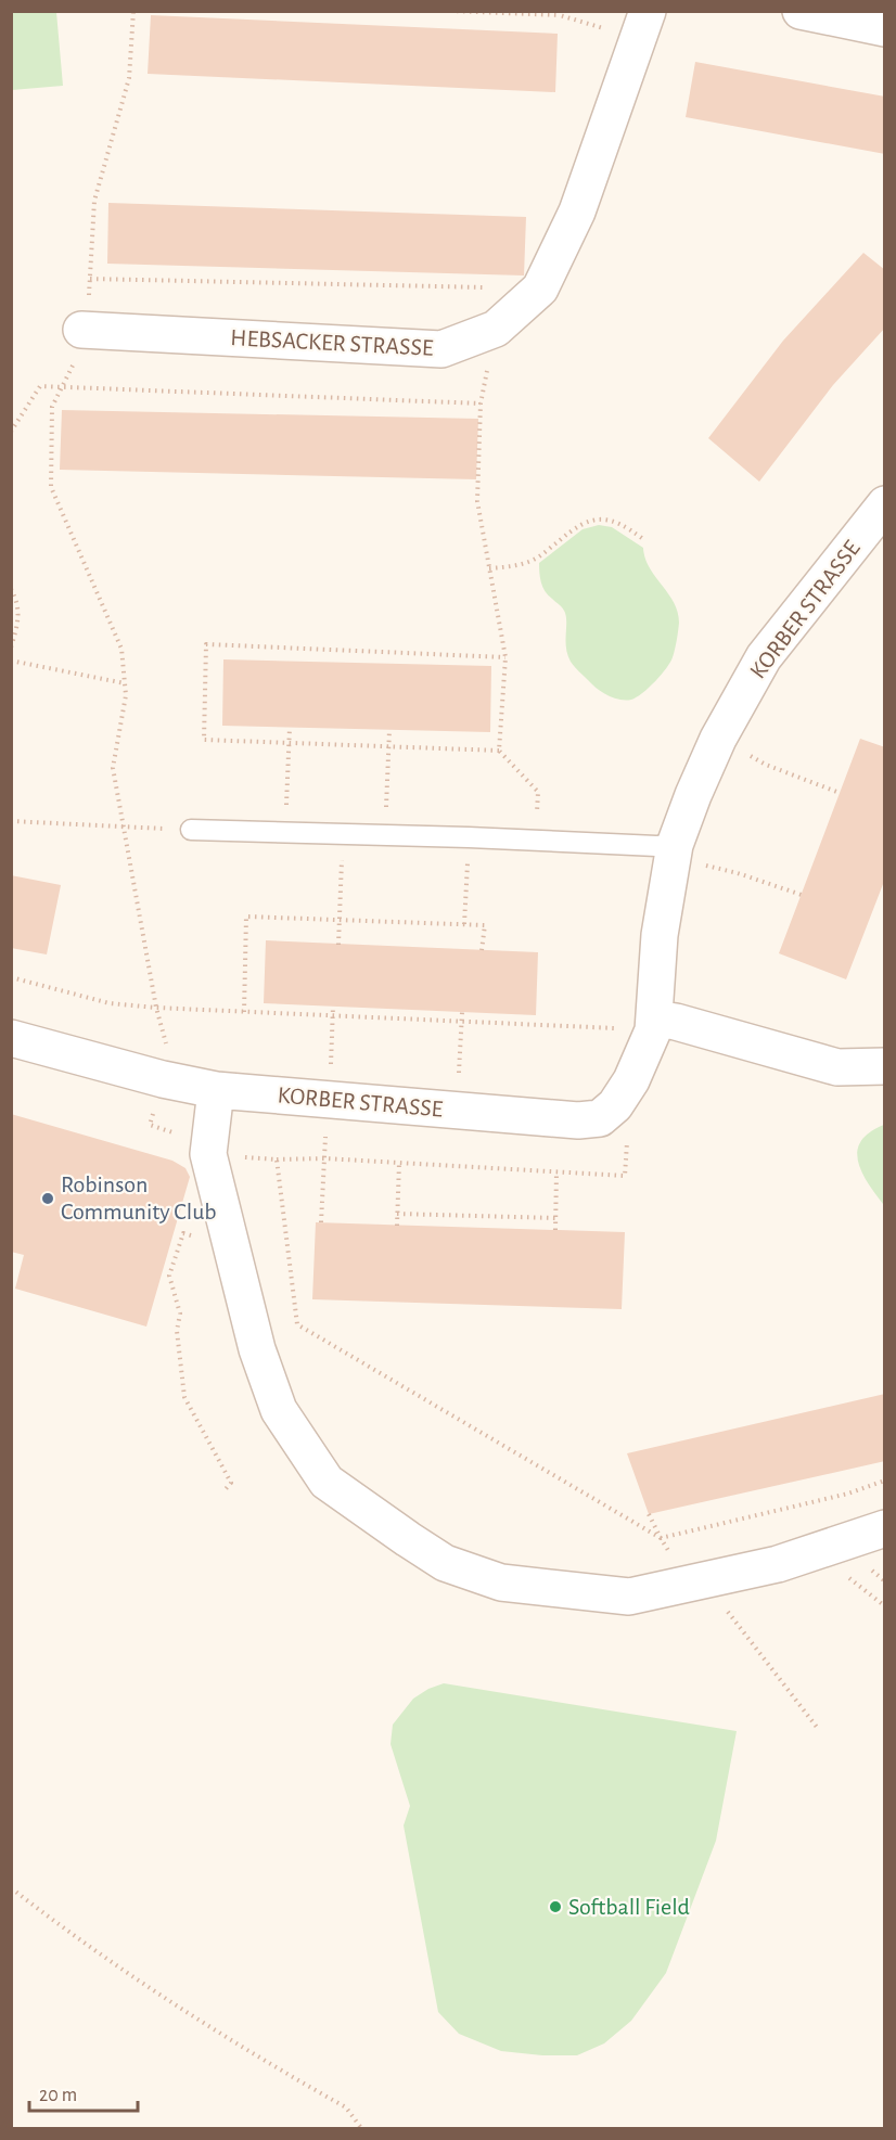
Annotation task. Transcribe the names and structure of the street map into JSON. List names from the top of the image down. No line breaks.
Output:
{"streets":{"street":["HEBSACKER STRASSE","KORBER STRASSE"]},"places":["Robinson Community Club","Softball Field"],"scale_bar":"20 m"}
